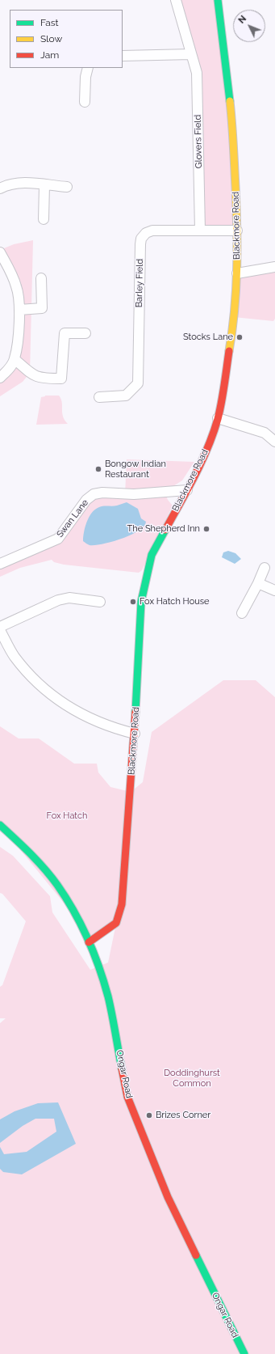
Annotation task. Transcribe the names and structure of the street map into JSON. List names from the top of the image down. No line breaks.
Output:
{"streets":{"street":["Glovers Field","Blackmore Road","Barley Field","Swan Lane","Ongar Road"]},"crossings":[["Glovers Field","Barley Field"],["Blackmore Road","Barley Field"],["Blackmore Road","Swan Lane"],["Blackmore Road","Ongar Road"]],"parks":["Fox Hatch","Doddinghurst Common"],"places":["Stocks Lane","Bongow Indian Restaurant","The Shepherd Inn","Fox Hatch House","Brizes Corner"],"legend":["Fast","Slow","Jam"],"north":"top left"}
